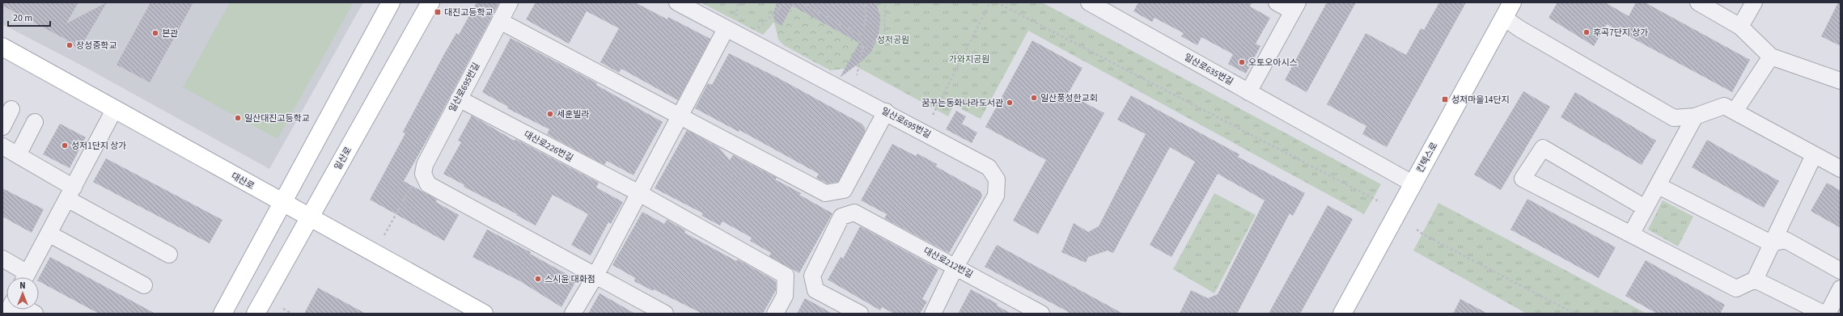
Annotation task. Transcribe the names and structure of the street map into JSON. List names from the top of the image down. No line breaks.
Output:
{"streets":{"main road":["킨텍스로","일산로","대산로"],"street":["일산로635번길","일산로695번길","대산로226번길","대산로212번길"]},"crossings":[["일산로635번길","킨텍스로"],["일산로695번길","대산로226번길"],["일산로695번길","대산로212번길"],["일산로","대산로"]],"parks":["성저공원","가와지공원"],"places":{"transit":["대진고등학교","성저마을14단지"],"other":["후곡7단지 상가","본관","장성중학교","오토오아시스","일산풍성한교회","꿈꾸는동화나라도서관","세훈빌라","일산대진고등학교","성저1단지 상가","스시윤 대화점"]},"scale_bar":"20 m","north":"top"}
